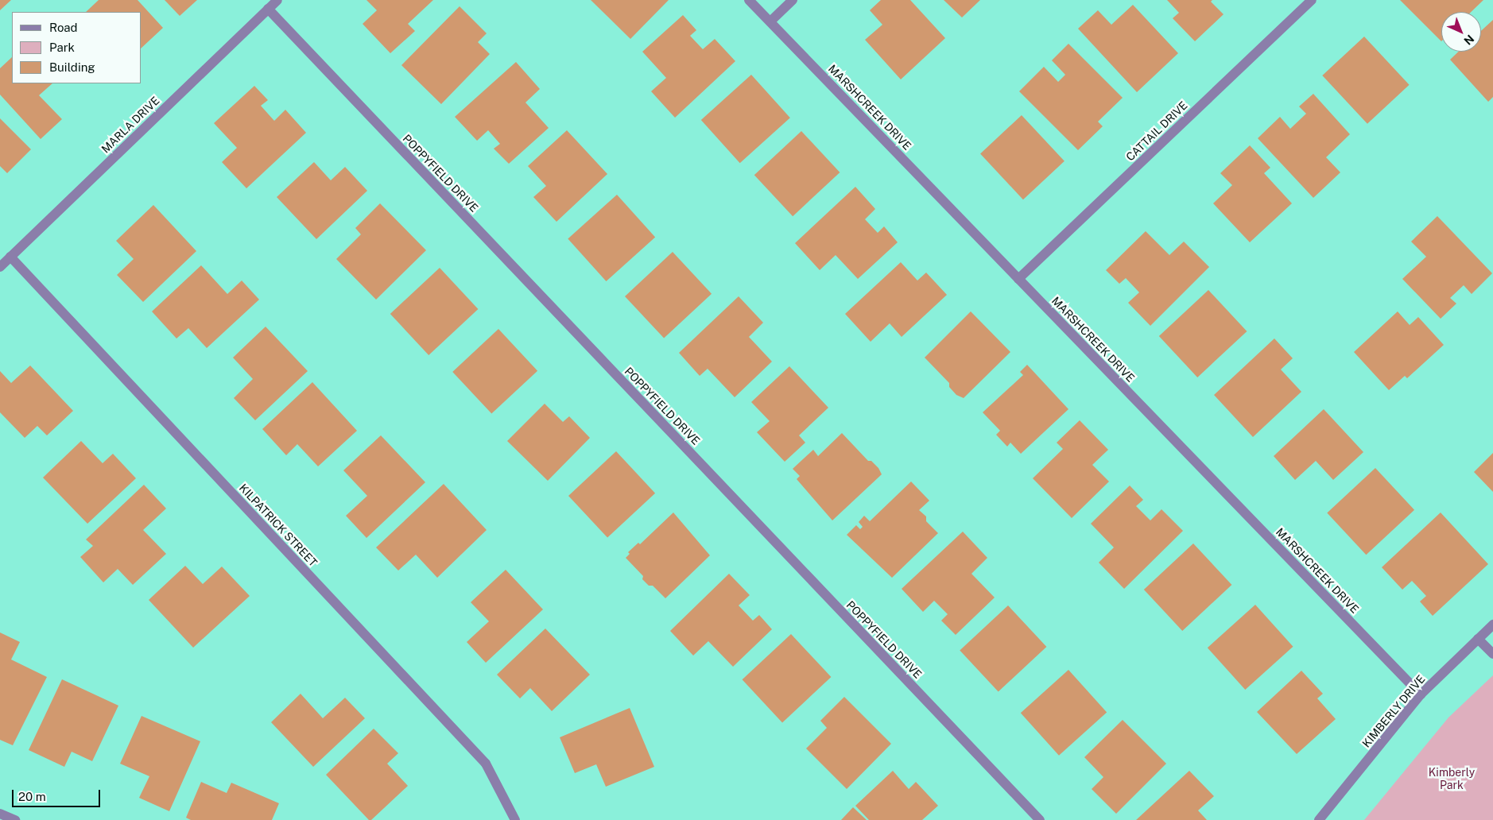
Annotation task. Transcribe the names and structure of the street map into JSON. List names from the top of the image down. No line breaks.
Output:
{"streets":{"street":["MARSHCREEK DRIVE","MARLA DRIVE","CATTAIL DRIVE","POPPYFIELD DRIVE","KILPATRICK STREET","KIMBERLY DRIVE"]},"crossings":[["MARSHCREEK DRIVE","CATTAIL DRIVE"],["MARSHCREEK DRIVE","KIMBERLY DRIVE"],["MARLA DRIVE","POPPYFIELD DRIVE"],["MARLA DRIVE","KILPATRICK STREET"]],"parks":["Kimberly Park"],"legend":["Road","Park","Building"],"scale_bar":"20 m","north":"bottom right"}
